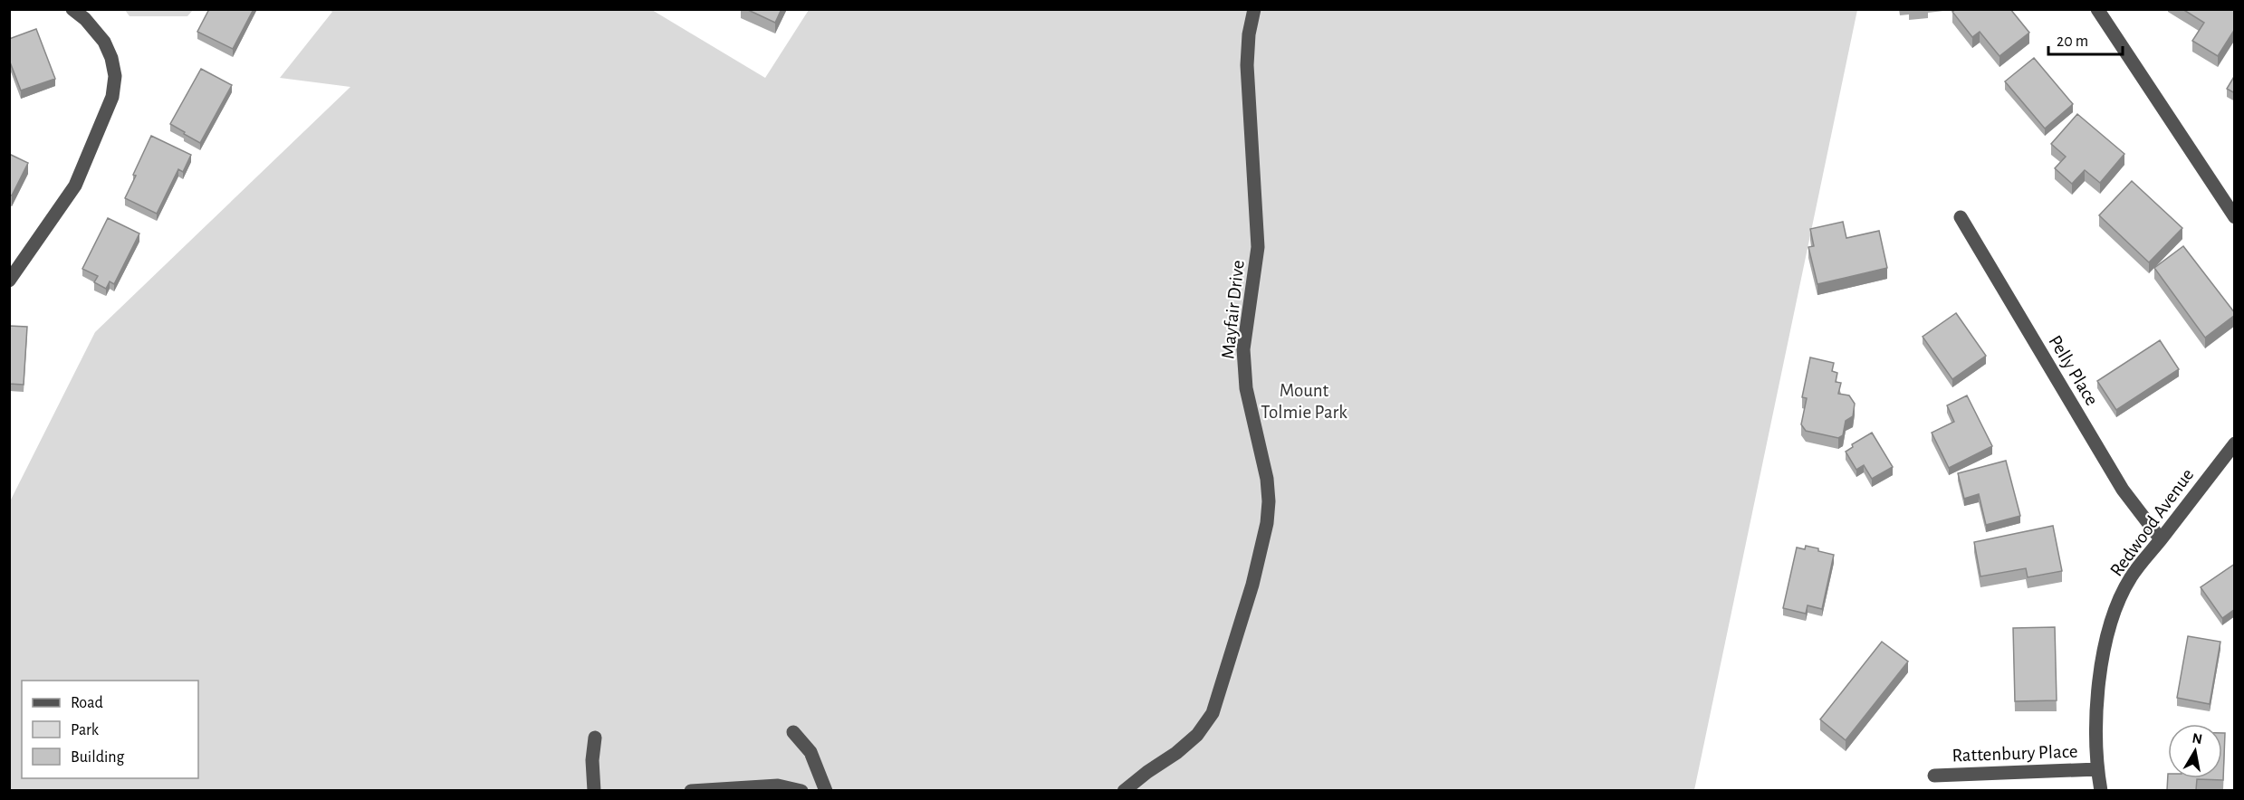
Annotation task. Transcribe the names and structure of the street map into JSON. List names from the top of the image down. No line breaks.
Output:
{"streets":{"street":["Mayfair Drive","Pelly Place","Redwood Avenue","Rattenbury Place"]},"crossings":[["Pelly Place","Redwood Avenue"],["Redwood Avenue","Rattenbury Place"]],"parks":["Mount Tolmie Park"],"legend":["Road","Park","Building"],"scale_bar":"20 m","north":"top"}
